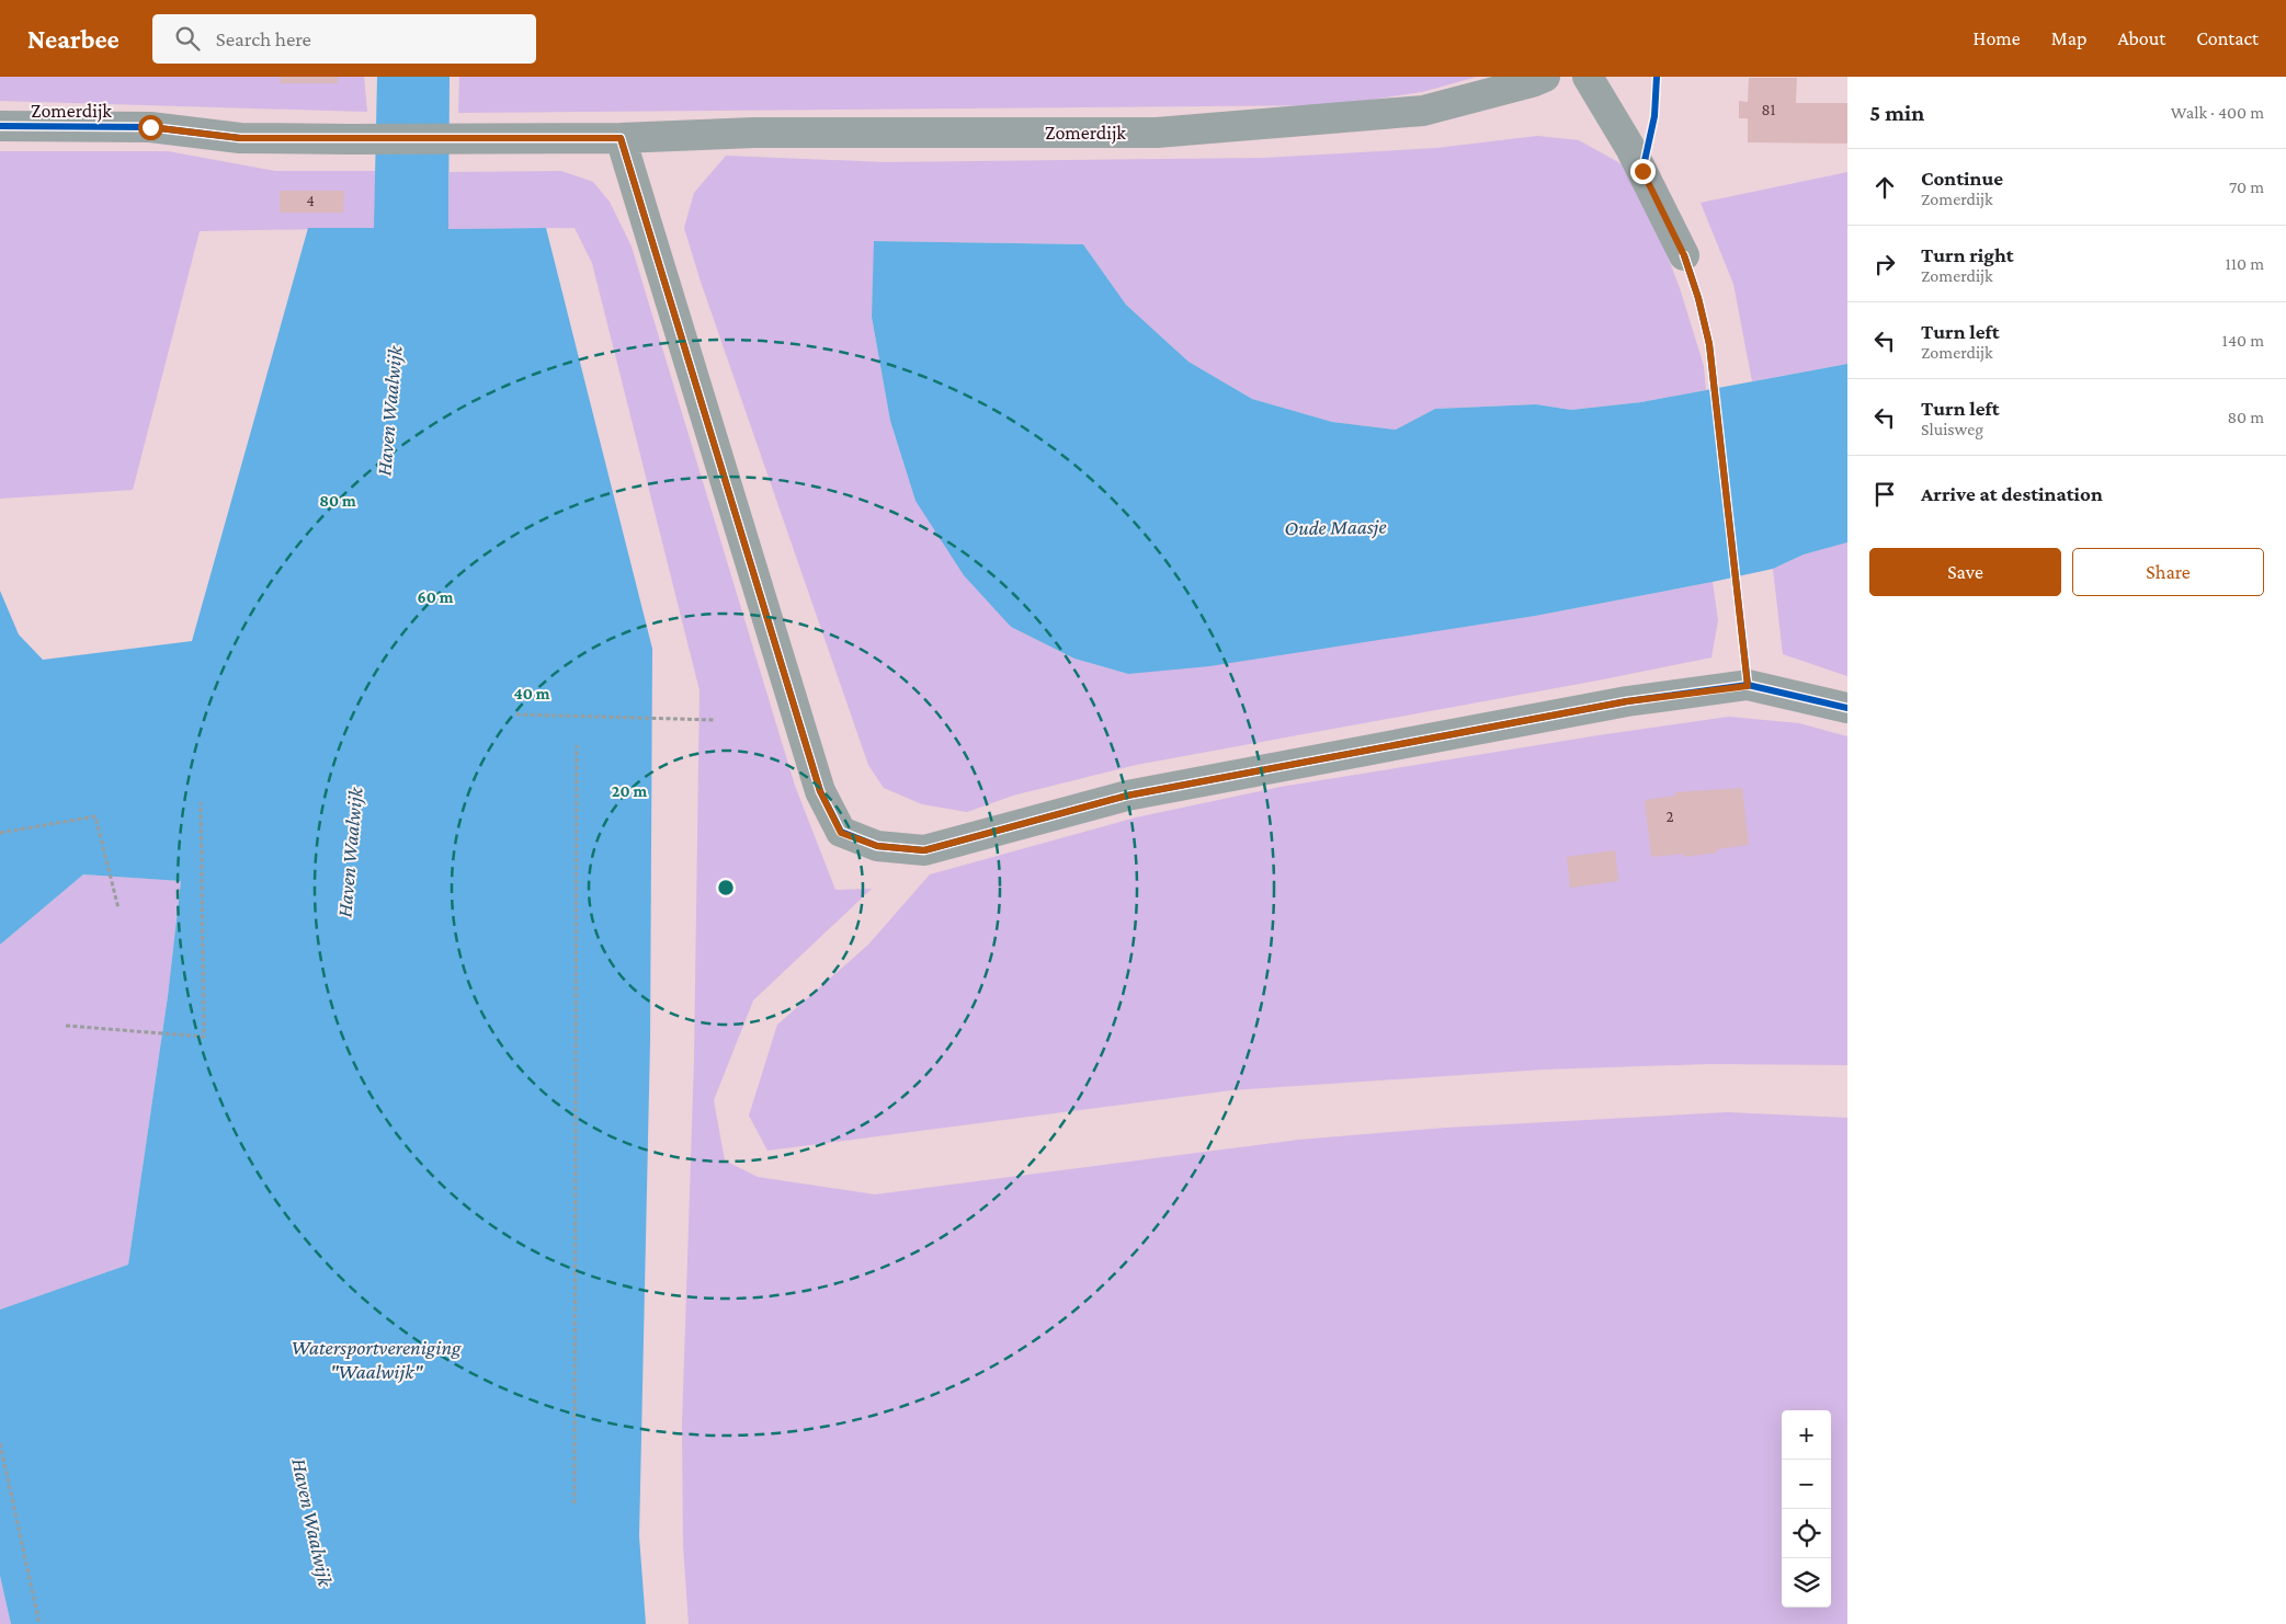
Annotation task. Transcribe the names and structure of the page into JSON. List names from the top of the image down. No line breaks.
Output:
{"streets":{"street":["Zomerdijk"]},"water":["Haven Waalwijk","Oude Maasje","Watersportvereniging \"Waalwijk\""],"house_numbers":["81","4","2"],"page":{"header":"Nearbee","search":"Search here","nav":["Home","Map","About","Contact"],"heading":["5 min","Walk · 400 m"],"list":[["Continue","Zomerdijk","70 m"],["Turn right","Zomerdijk","110 m"],["Turn left","Zomerdijk","140 m"],["Turn left","Sluisweg","80 m"],"Arrive at destination"],"buttons":["Save","Share"],"map_buttons":["+","−"]},"rings":["80 m","60 m","40 m","20 m"]}
